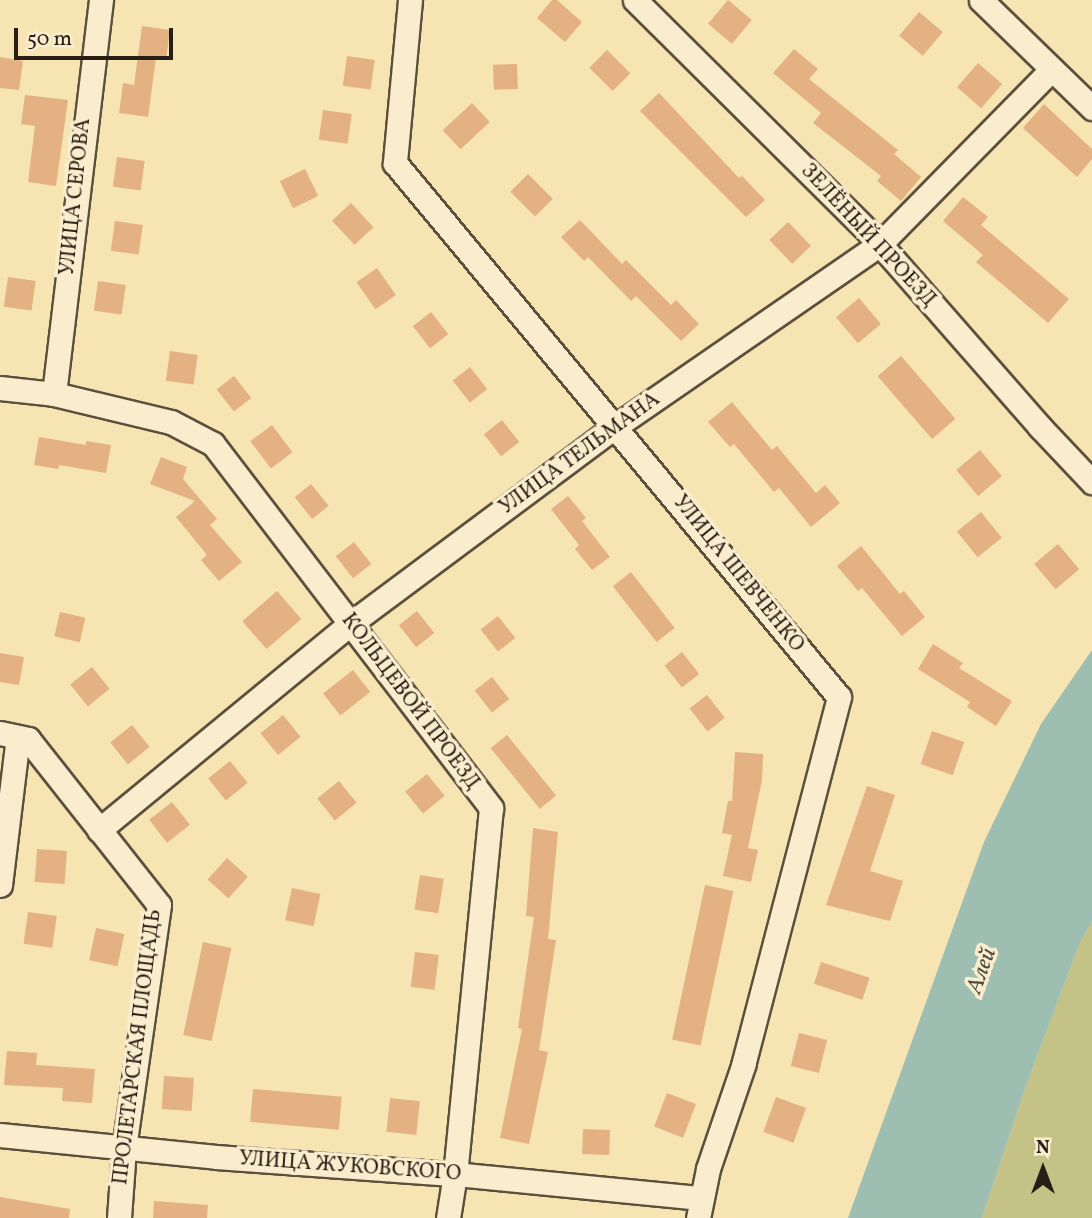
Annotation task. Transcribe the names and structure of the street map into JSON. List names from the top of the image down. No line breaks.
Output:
{"streets":{"street":["УЛИЦА СЕРОВА","ЗЕЛЁНЫЙ ПРОЕЗД","УЛИЦА ТЕЛЬМАНА","УЛИЦА ШЕВЧЕНКО","КОЛЬЦЕВОЙ ПРОЕЗД","ПРОЛЕТАРСКАЯ ПЛОЩАДЬ","УЛИЦА ЖУКОВСКОГО"]},"crossings":[["УЛИЦА СЕРОВА","КОЛЬЦЕВОЙ ПРОЕЗД"],["ЗЕЛЁНЫЙ ПРОЕЗД","УЛИЦА ТЕЛЬМАНА"],["УЛИЦА ТЕЛЬМАНА","УЛИЦА ШЕВЧЕНКО"],["УЛИЦА ТЕЛЬМАНА","КОЛЬЦЕВОЙ ПРОЕЗД"],["УЛИЦА ТЕЛЬМАНА","ПРОЛЕТАРСКАЯ ПЛОЩАДЬ"],["УЛИЦА ШЕВЧЕНКО","УЛИЦА ЖУКОВСКОГО"],["КОЛЬЦЕВОЙ ПРОЕЗД","УЛИЦА ЖУКОВСКОГО"],["ПРОЛЕТАРСКАЯ ПЛОЩАДЬ","УЛИЦА ЖУКОВСКОГО"]],"water":["Алей"],"scale_bar":"50 m","north":"top"}
